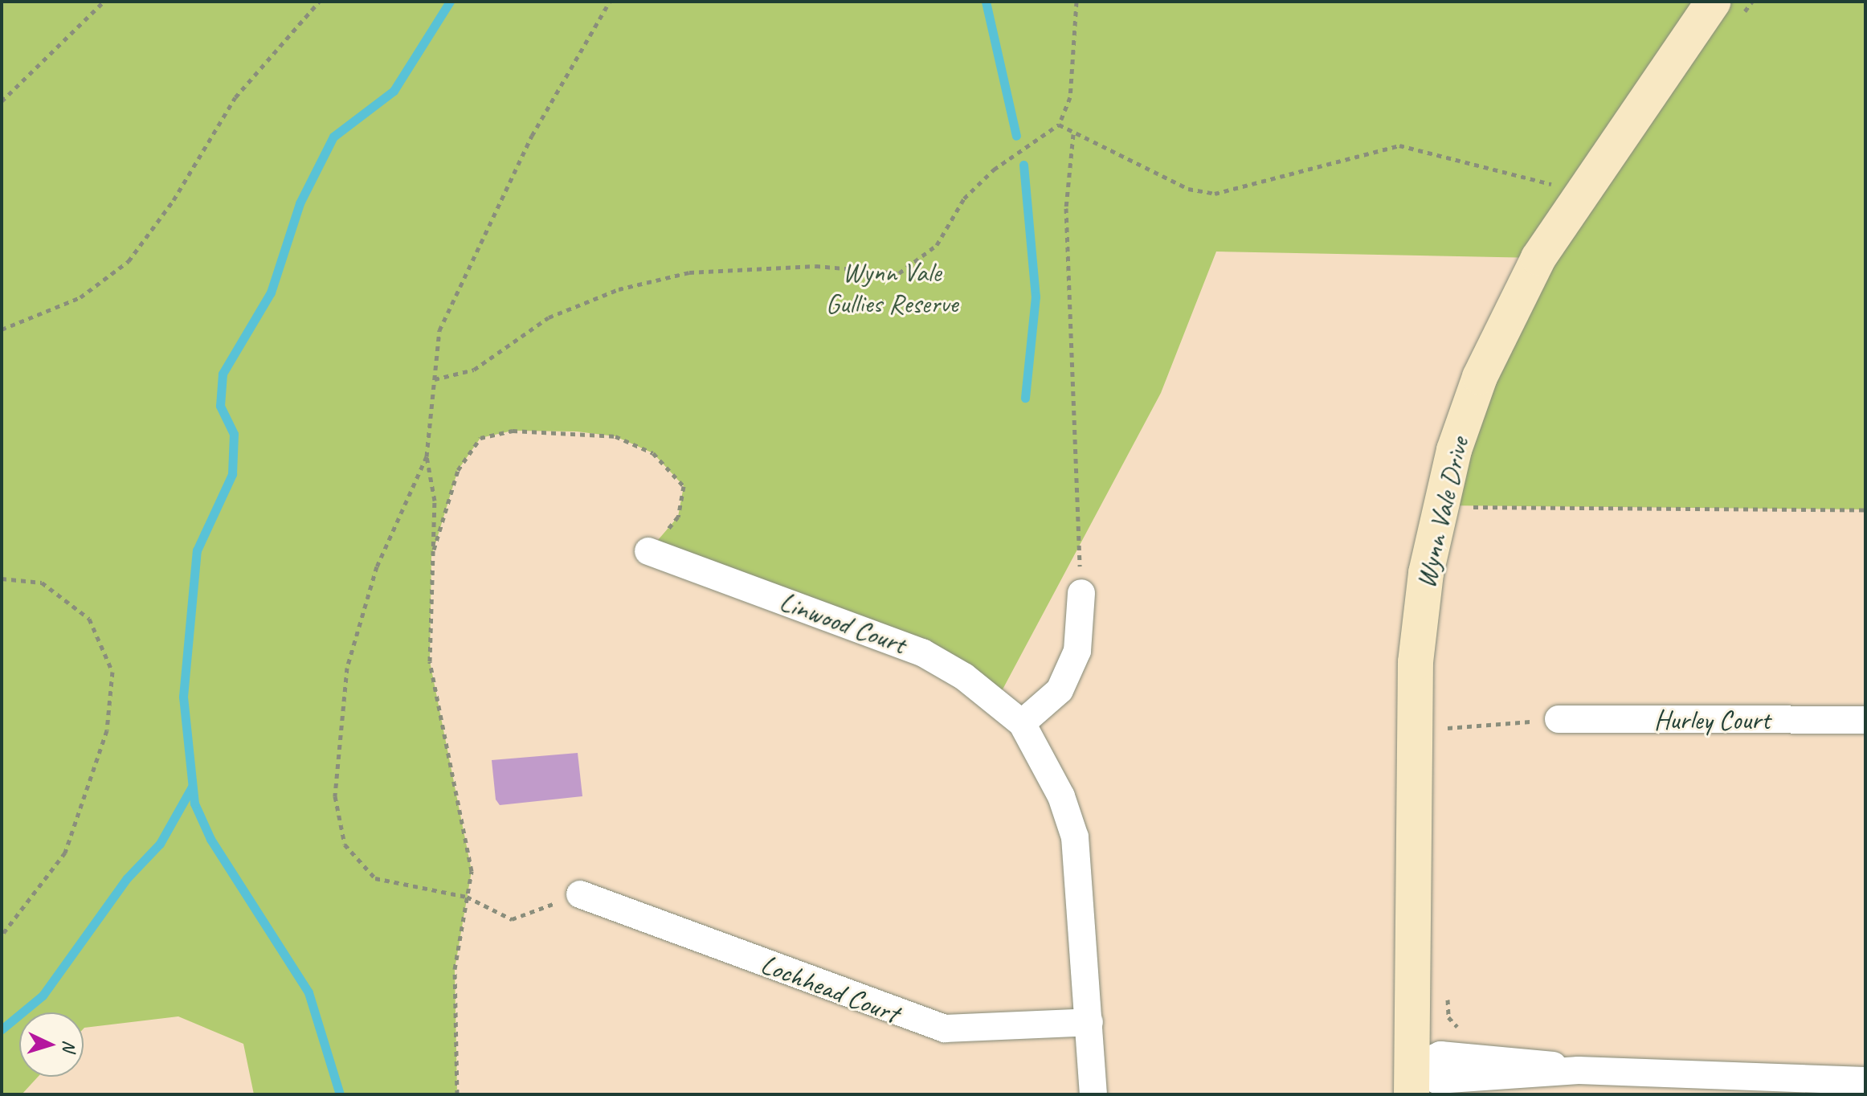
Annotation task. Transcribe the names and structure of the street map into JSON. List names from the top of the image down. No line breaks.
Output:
{"streets":{"main road":["Wynn Vale Drive"],"street":["Linwood Court","Hurley Court","Lochhead Court"]},"crossings":[["Linwood Court","Lochhead Court"]],"parks":["Wynn Vale Gullies Reserve"],"north":"right"}
